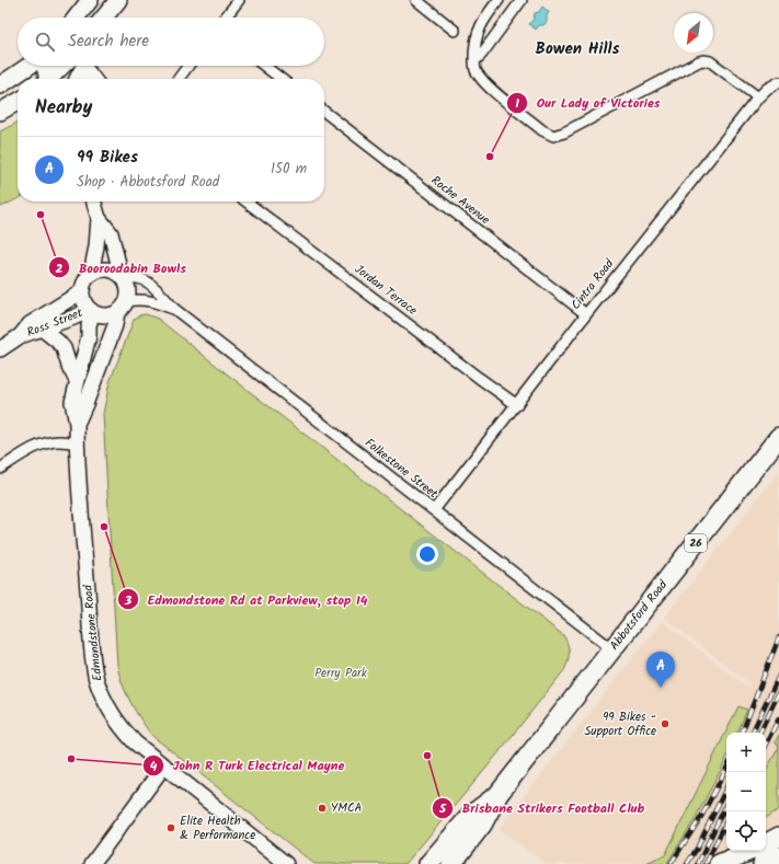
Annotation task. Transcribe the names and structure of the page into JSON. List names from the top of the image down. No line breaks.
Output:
{"streets":{"highway":["26","Abbotsford Road"],"street":["Roche Avenue","Cintra Road","Jordan Terrace","Ross Street","Folkestone Street","Edmondstone Road"]},"crossings":[["Roche Avenue","Cintra Road"],["Cintra Road","Jordan Terrace"],["Cintra Road","Folkestone Street"],["Ross Street","Folkestone Street"],["Ross Street","Edmondstone Road"],["Folkestone Street","Abbotsford Road"],["Folkestone Street","Edmondstone Road"]],"districts":["Bowen Hills"],"parks":["Perry Park"],"places":["Our Lady of Victories","Booroodabin Bowls","Edmondstone Rd at Parkview, stop 14","99 Bikes - Support Office","Brisbane Strikers Football Club","John R Turk Electrical Mayne","YMCA","Elite Health & Performance"],"north":"bottom left","page":{"search":"Search here","heading":"Nearby","list":[{"mark":"A","name":"99 Bikes","note":"Shop · Abbotsford Road","value":"150 m"}],"pins":"A","map_buttons":["+","−"]}}
